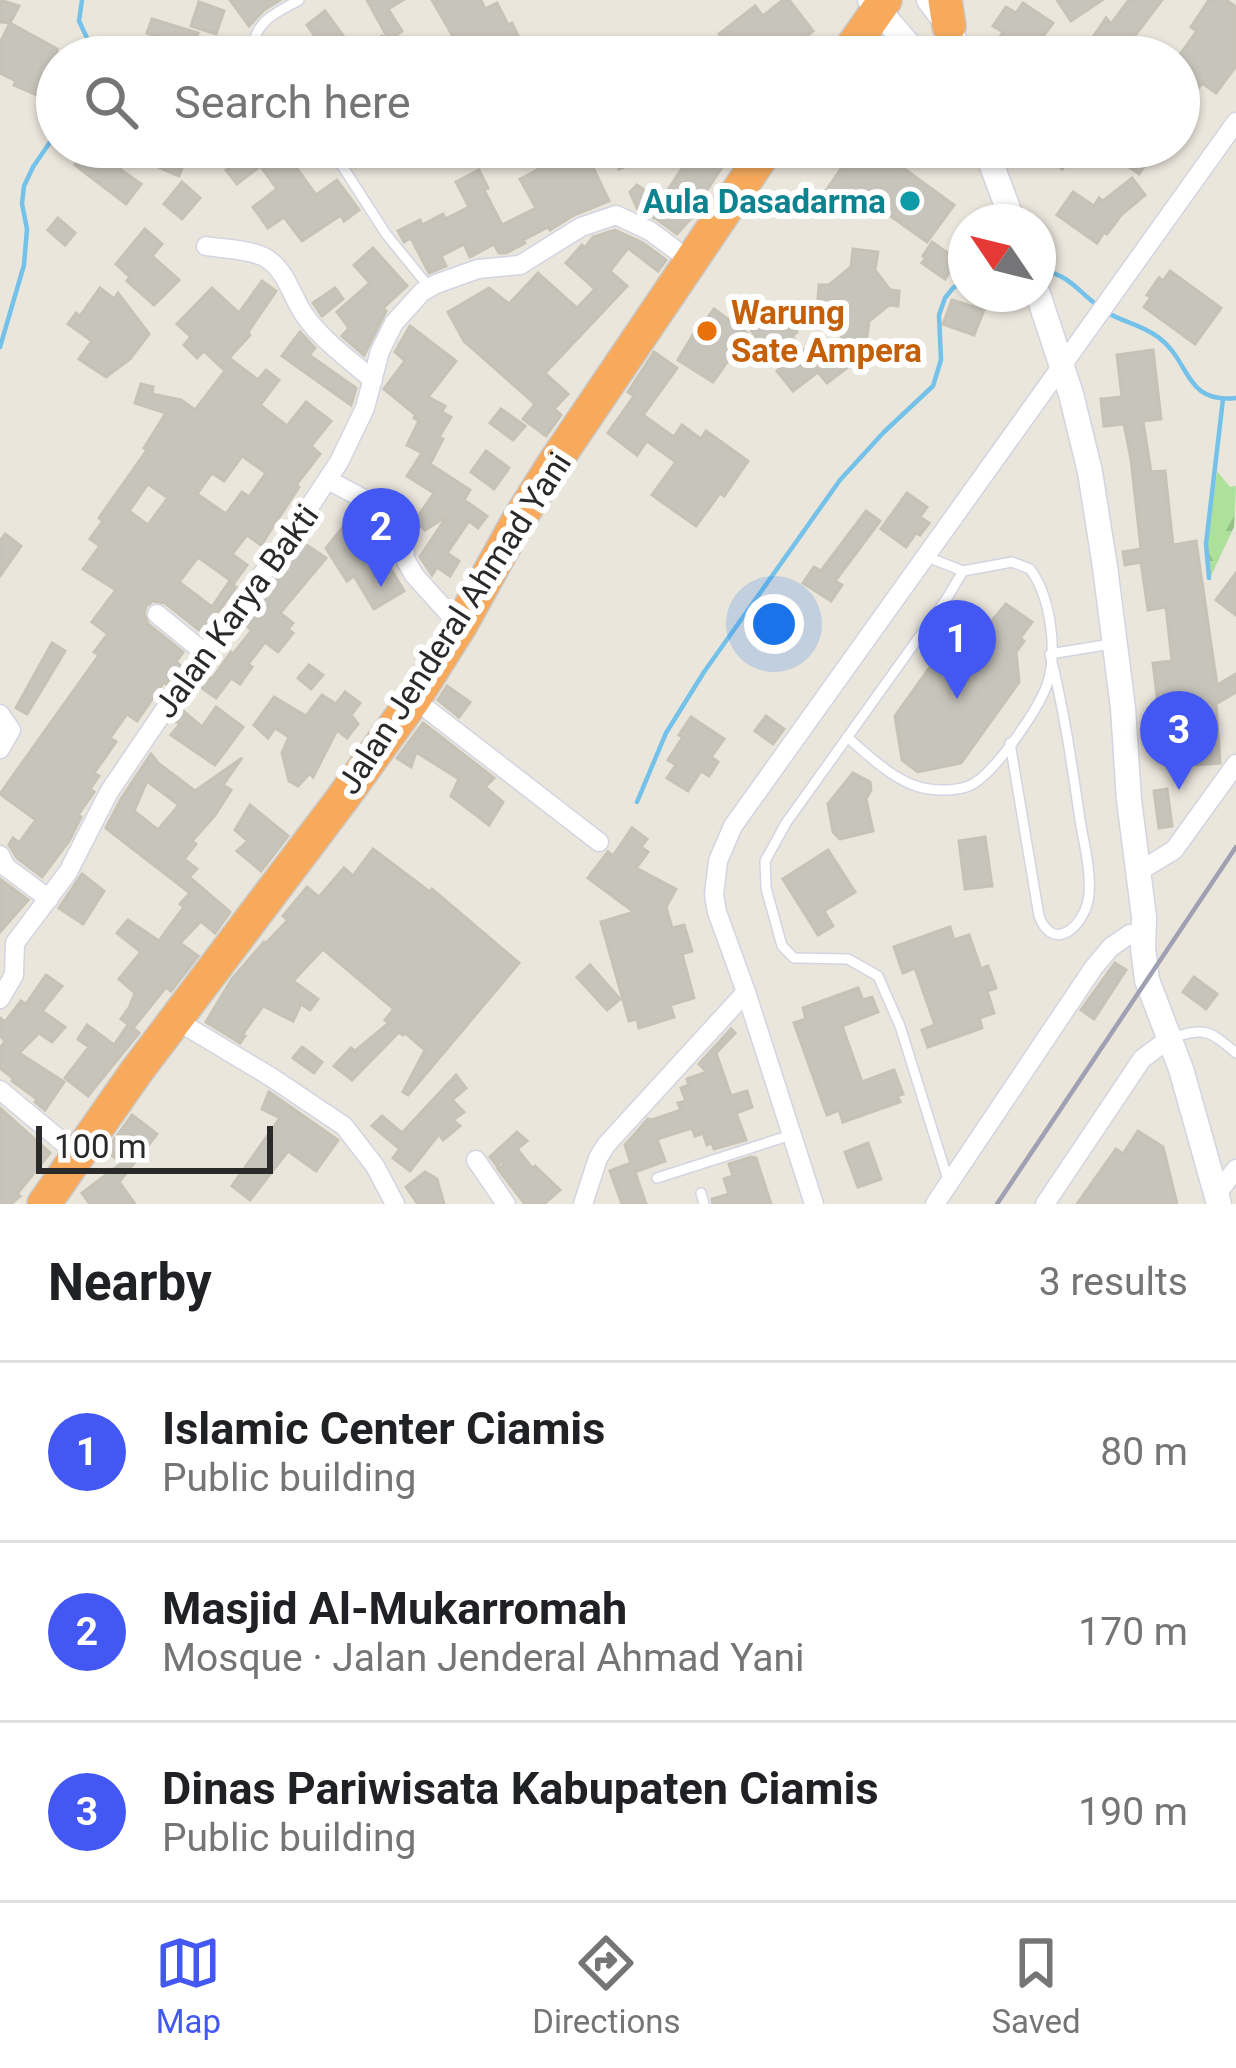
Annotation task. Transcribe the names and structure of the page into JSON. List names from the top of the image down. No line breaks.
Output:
{"streets":{"highway":["Jalan Jenderal Ahmad Yani"],"street":["Jalan Karya Bakti"]},"crossings":[["Jalan Karya Bakti","Jalan Jenderal Ahmad Yani"]],"places":["Aula Dasadarma","Warung Sate Ampera"],"scale_bar":"100 m","north":"top left","page":{"search":"Search here","pins":["2","1","3"],"scale":"100 m","heading":["Nearby","3 results"],"list":[{"mark":"1","name":"Islamic Center Ciamis","note":"Public building","value":"80 m"},{"mark":"2","name":"Masjid Al-Mukarromah","note":"Mosque · Jalan Jenderal Ahmad Yani","value":"170 m"},{"mark":"3","name":"Dinas Pariwisata Kabupaten Ciamis","note":"Public building","value":"190 m"}],"nav":["Map","Directions","Saved"]}}
